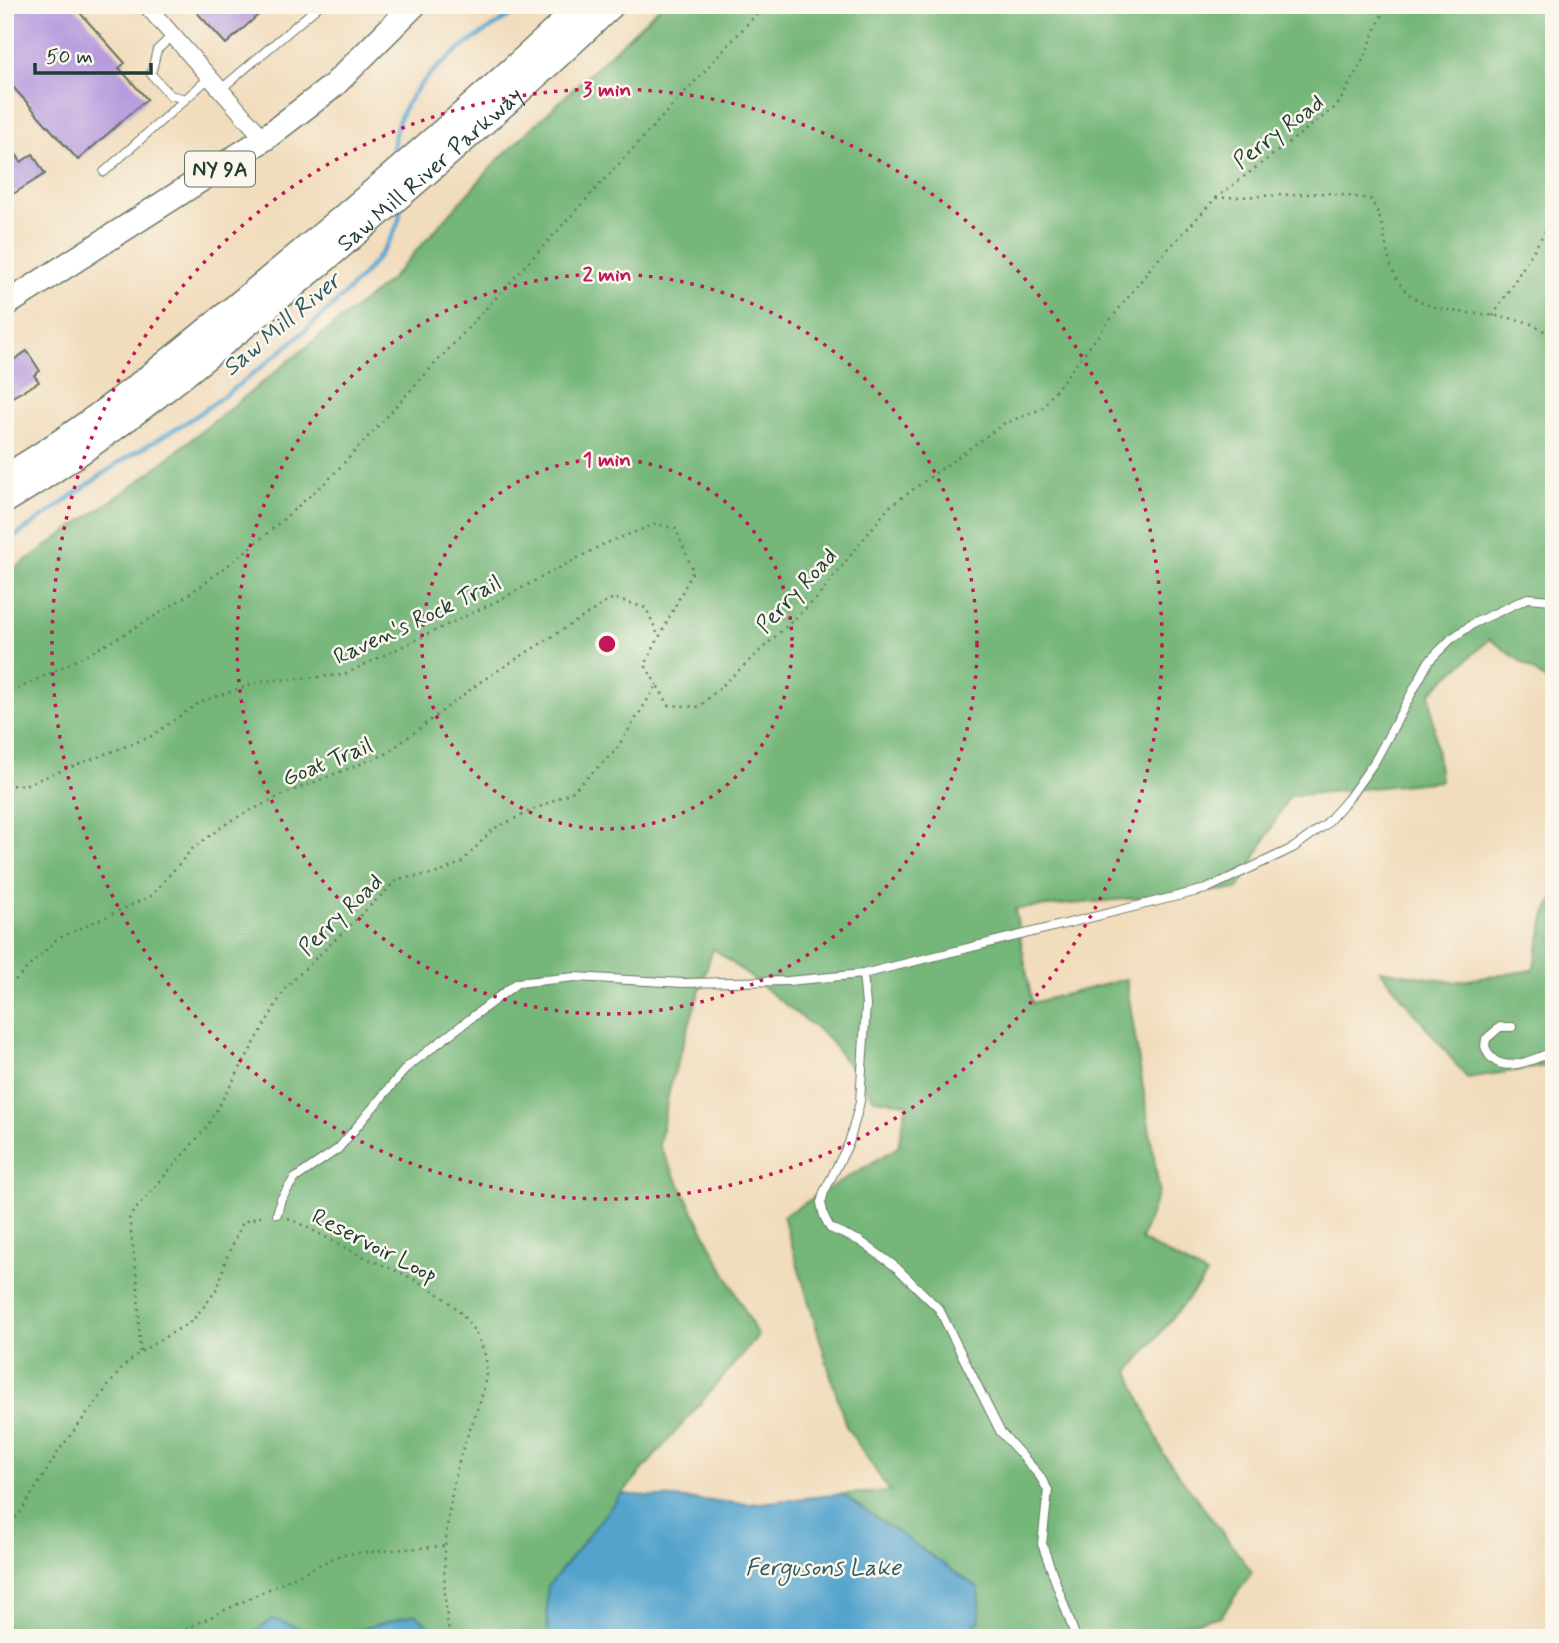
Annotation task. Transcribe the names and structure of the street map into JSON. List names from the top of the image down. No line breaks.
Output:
{"streets":{"highway":["Saw Mill River Parkway"],"main road":["NY 9A"],"path":["Perry Road","Raven's Rock Trail","Goat Trail","Reservoir Loop"]},"crossings":[["Perry Road","Raven's Rock Trail"],["Perry Road","Reservoir Loop"],["Raven's Rock Trail","Goat Trail"]],"water":["Saw Mill River","Fergusons Lake"],"scale_bar":"50 m","rings":["3 min","2 min","1 min"]}
